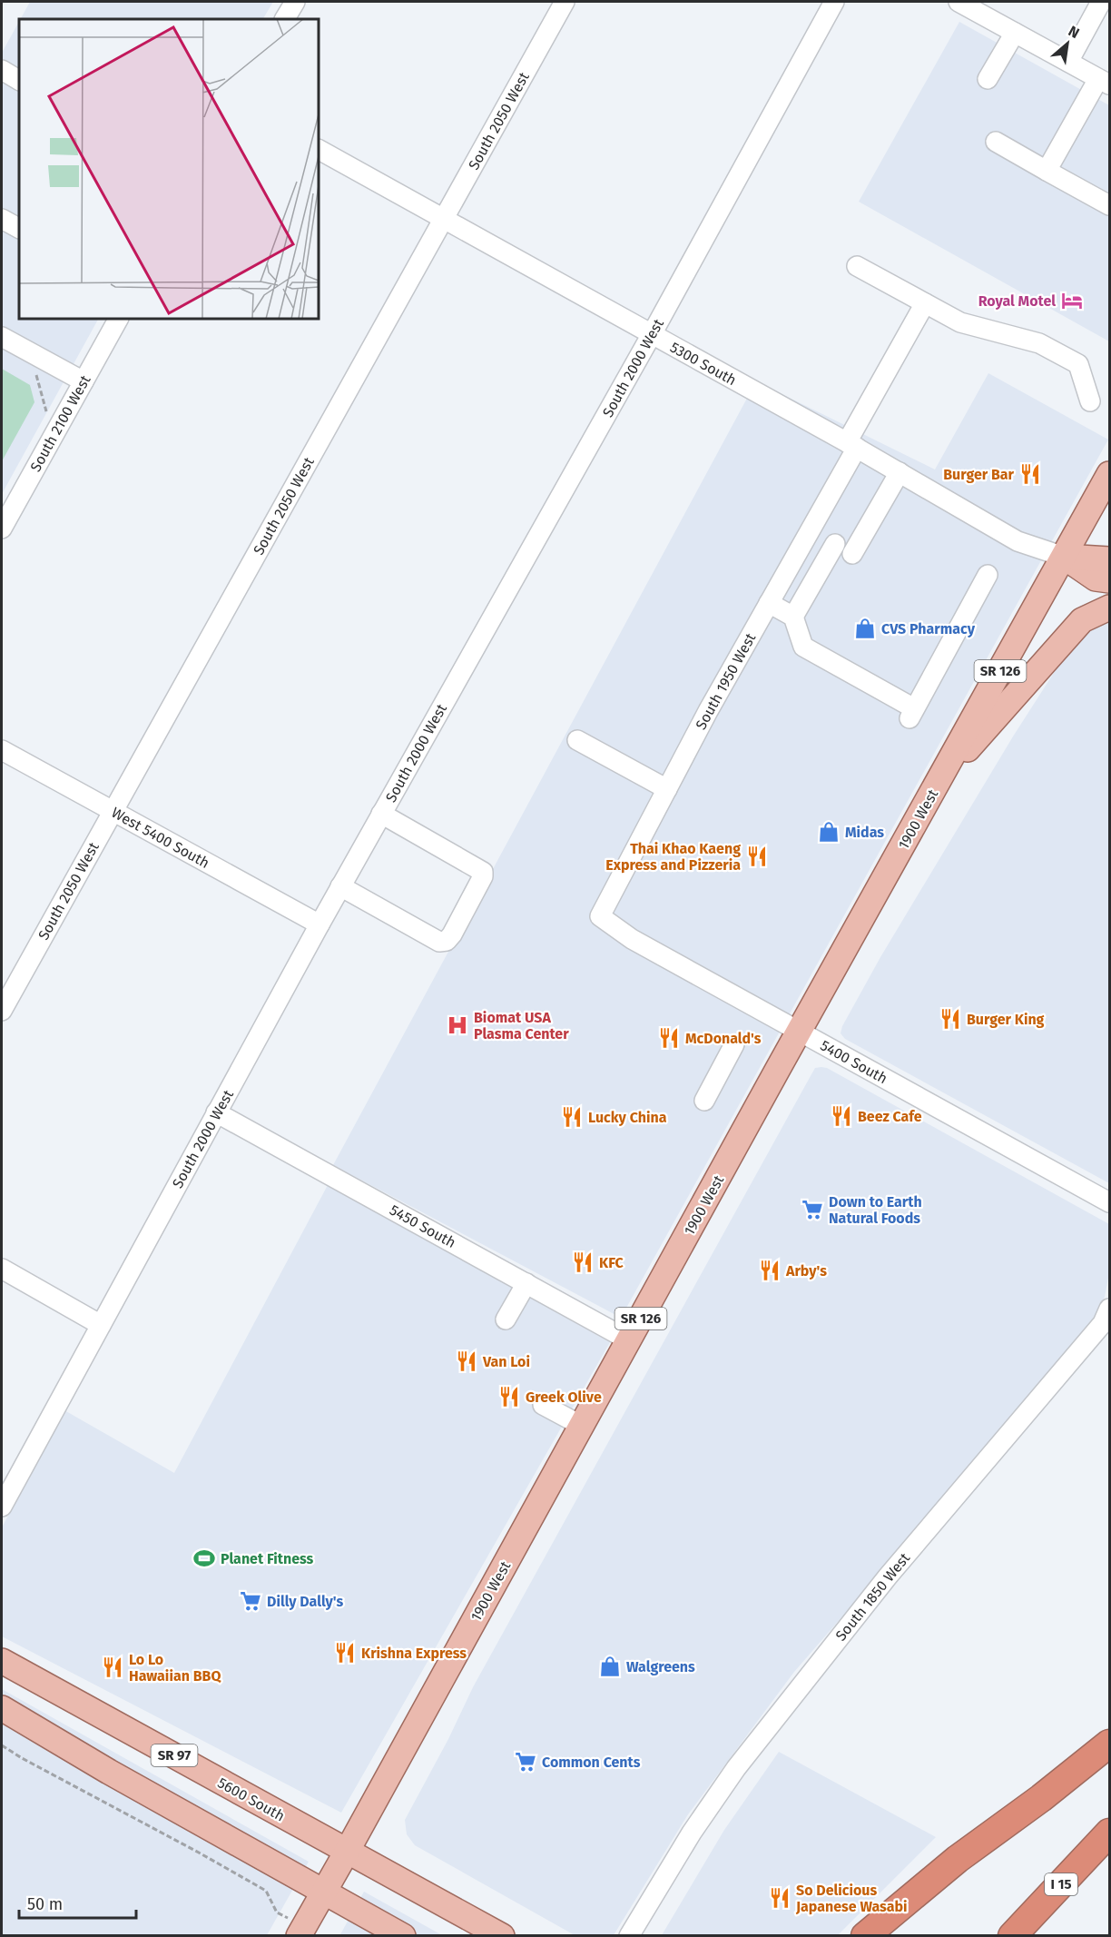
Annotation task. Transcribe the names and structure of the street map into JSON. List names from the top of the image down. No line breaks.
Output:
{"streets":{"highway":["I 15"],"main road":["SR 126","1900 West","SR 97","5600 South"],"street":["South 2050 West","5300 South","South 2000 West","South 2100 West","South 1950 West","West 5400 South","5400 South","5450 South","South 1850 West"]},"crossings":[["South 2050 West","5300 South"],["South 2050 West","West 5400 South"],["5300 South","South 2000 West"],["5300 South","South 1950 West"],["5300 South","1900 West"],["South 2000 West","West 5400 South"],["South 2000 West","5450 South"],["South 1950 West","5400 South"],["1900 West","5400 South"],["1900 West","5450 South"],["1900 West","5600 South"]],"places":{"hotel":["Royal Motel"],"restaurant":["Burger Bar","Thai Khao Kaeng Express and Pizzeria","Burger King","McDonald's","Beez Cafe","Lucky China","KFC","Arby's","Van Loi","Greek Olive","Krishna Express","Lo Lo Hawaiian BBQ","So Delicious Japanese Wasabi"],"shop":["CVS Pharmacy","Midas","Walgreens"],"hospital":["Biomat USA Plasma Center"],"supermarket":["Down to Earth Natural Foods","Dilly Dally's","Common Cents"],"sports":["Planet Fitness"]},"scale_bar":"50 m","north":"top right"}
